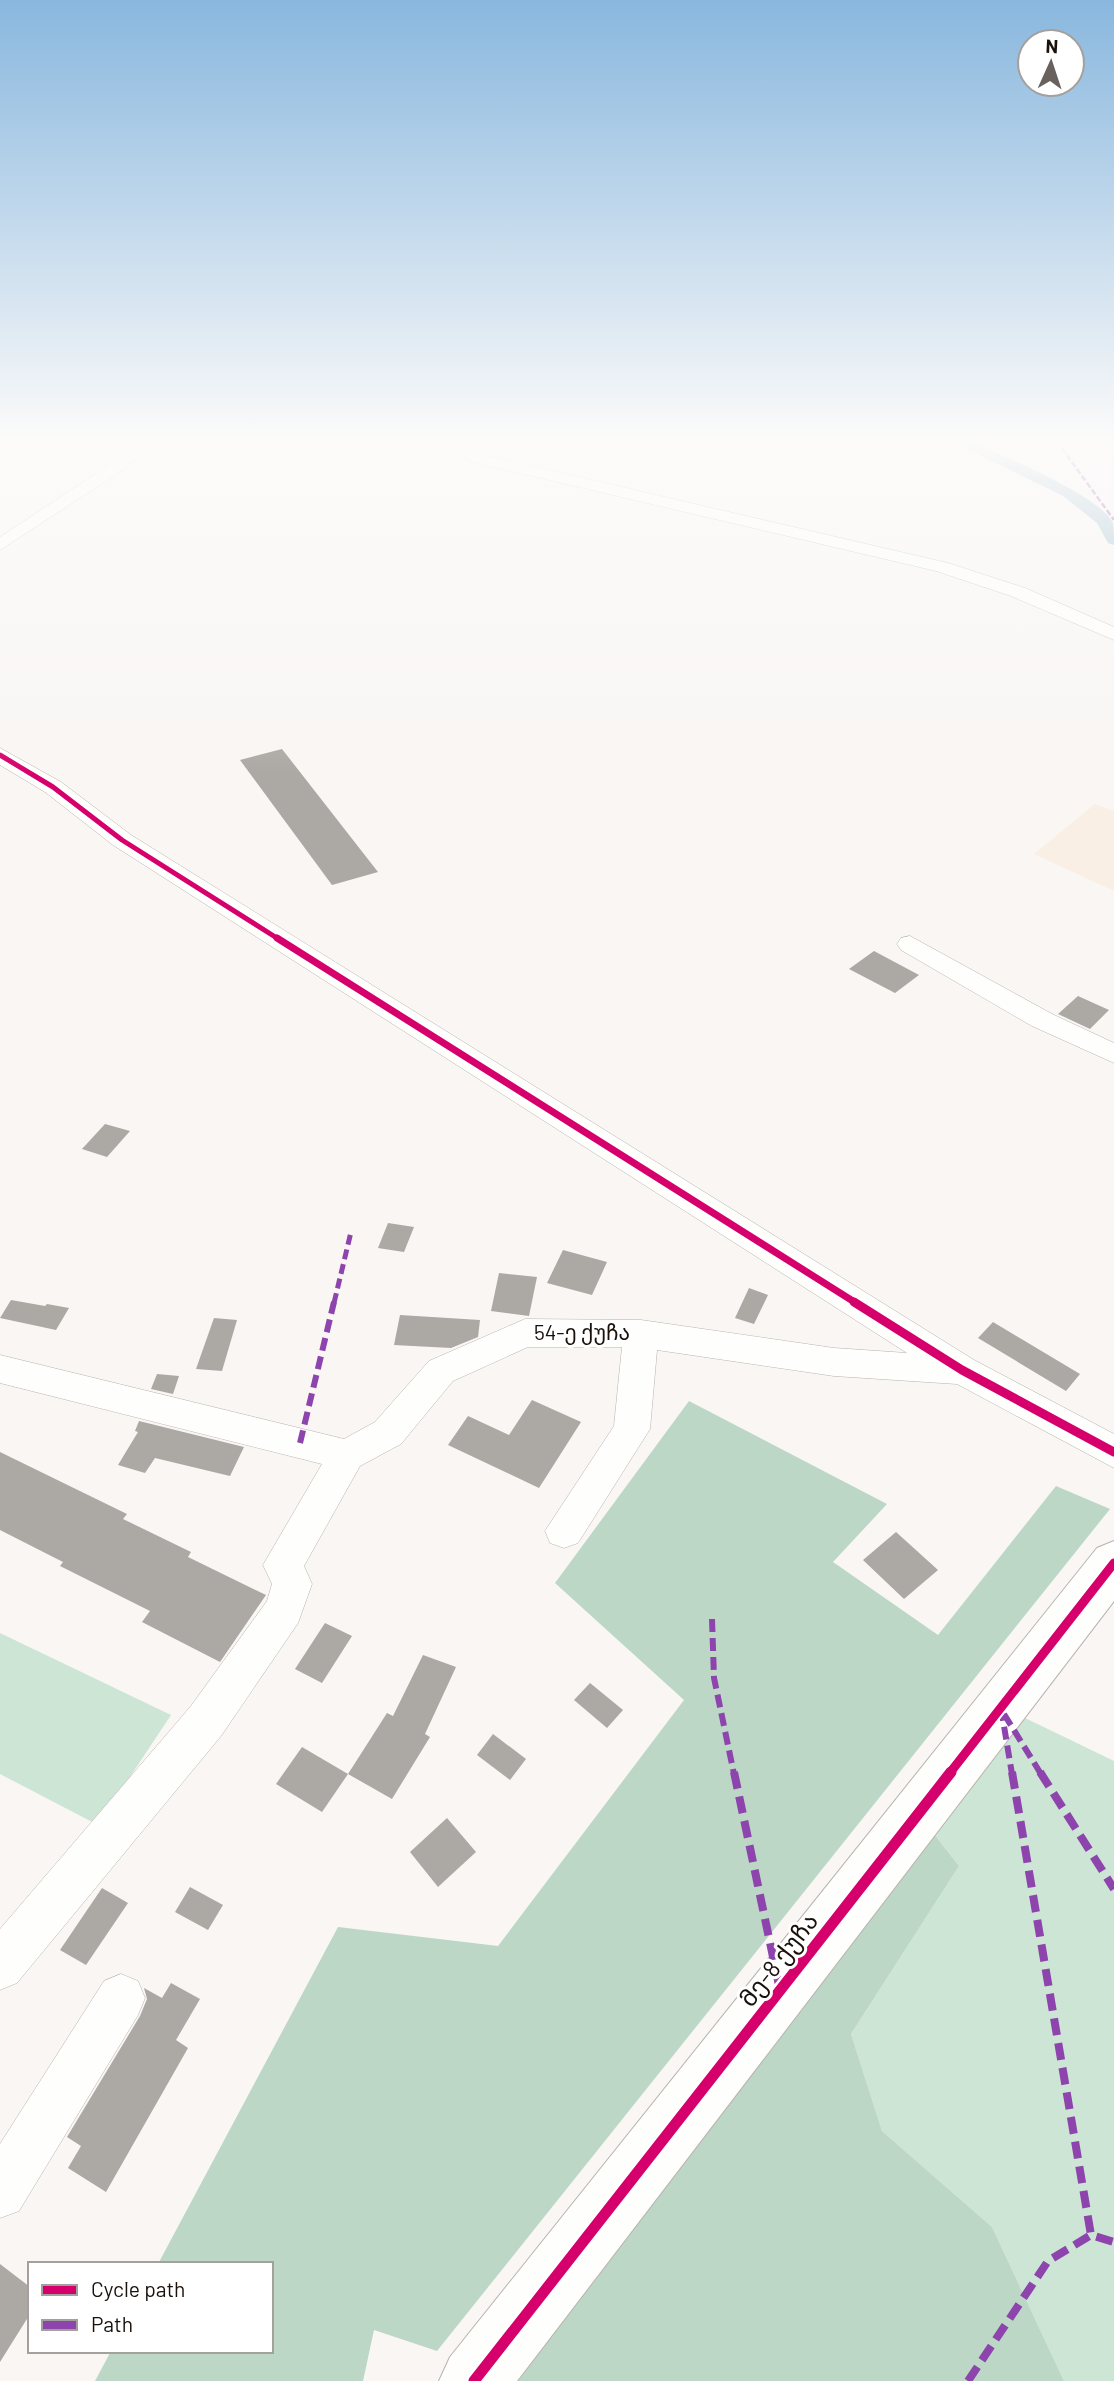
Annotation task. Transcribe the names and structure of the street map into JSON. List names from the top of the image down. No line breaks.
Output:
{"streets":{"street":["54-ე ქუჩა","მე-8 ქუჩა"]},"legend":["Cycle path","Path"],"north":"top"}
